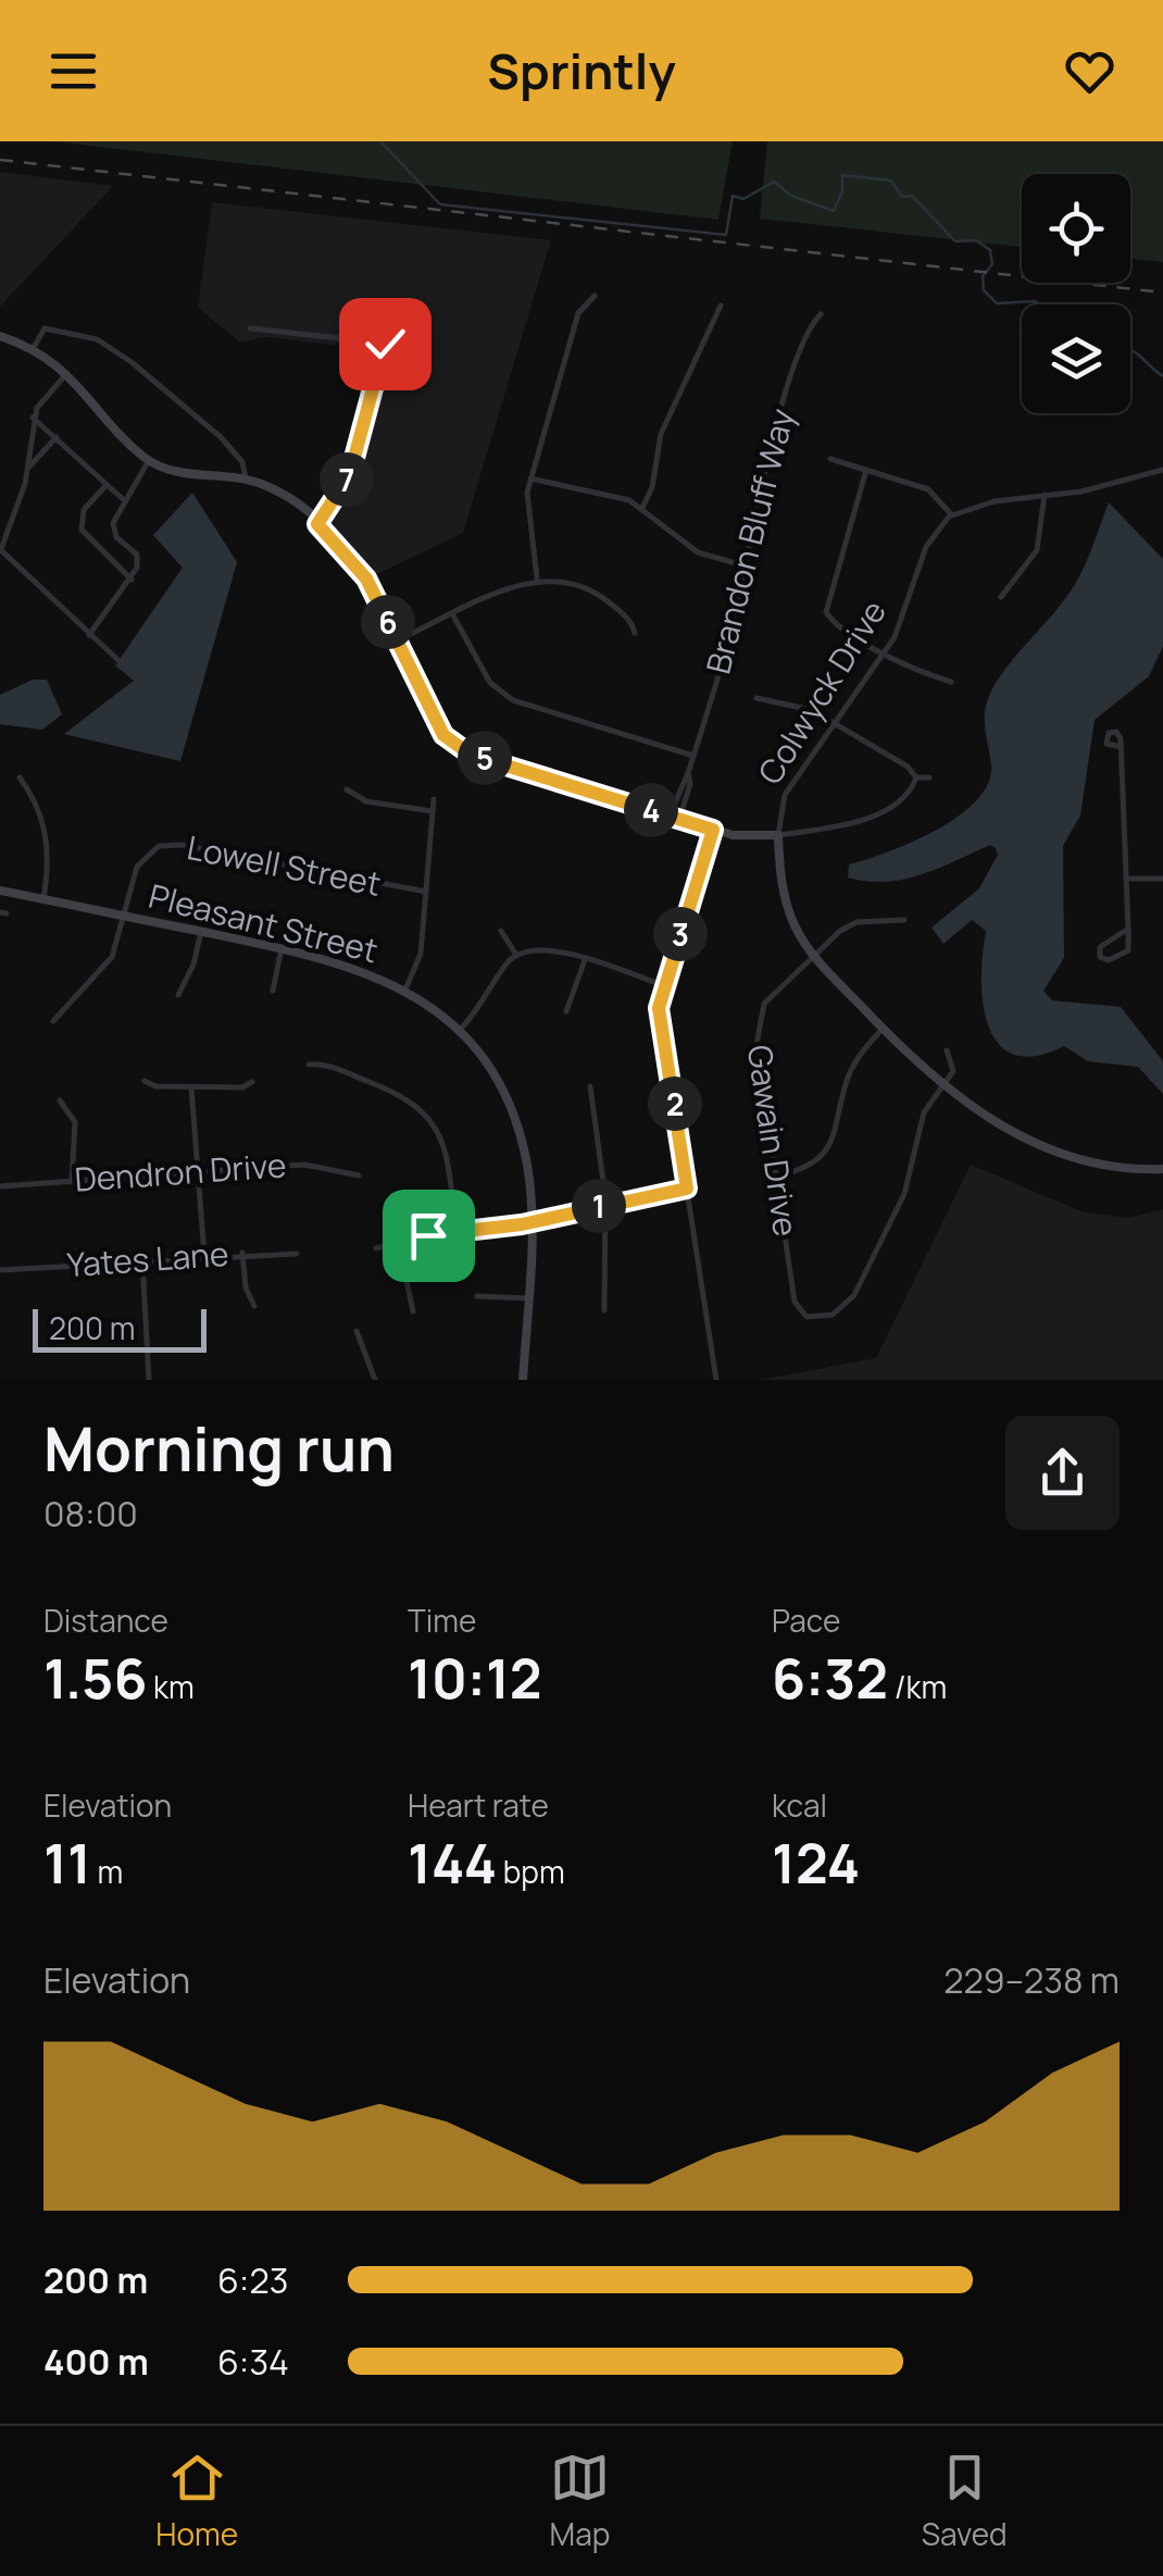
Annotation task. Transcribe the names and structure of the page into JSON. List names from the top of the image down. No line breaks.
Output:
{"streets":{"street":["Brandon Bluff Way","Colwyck Drive","Lowell Street","Pleasant Street","Gawain Drive","Dendron Drive","Yates Lane"]},"crossings":[["Colwyck Drive","Gawain Drive"],["Lowell Street","Pleasant Street"]],"scale_bar":"200 m","page":{"header":"Sprintly","pins":["7","6","5","4","3","2","1"],"scale":"200 m","heading":["Morning run","08:00"],"stats":[["Distance","1.56 km"],["Time","10:12"],["Pace","6:32 /km"],["Elevation","11 m"],["Heart rate","144 bpm"],["kcal","124"]],"chart":["Elevation","229–238 m"],"list":[{"name":"200 m","note":"6:23"},{"name":"400 m","note":"6:34"}],"tabs":["Home","Map","Saved"]}}
